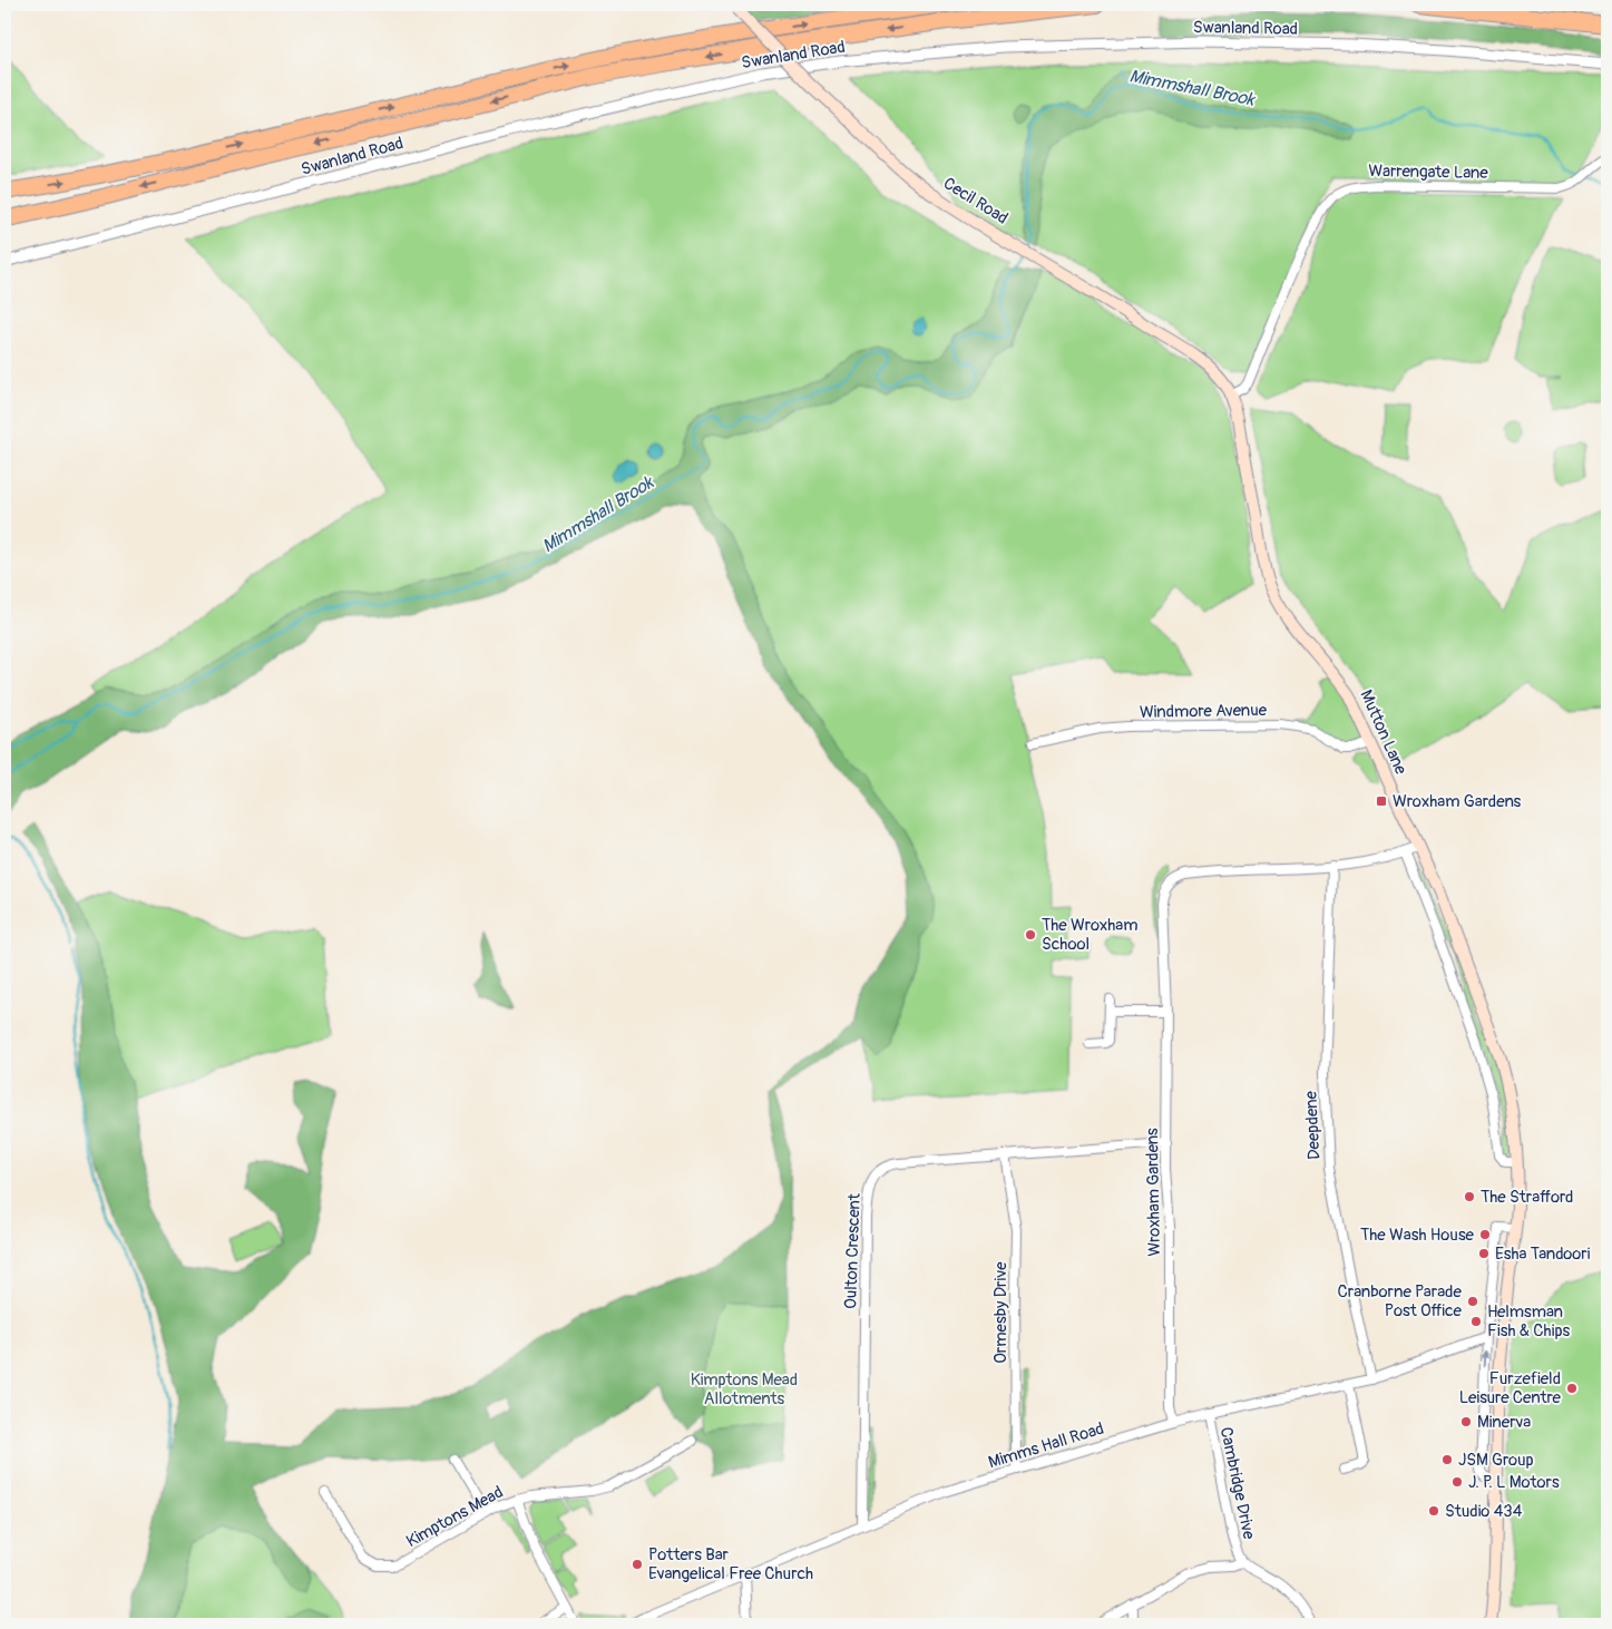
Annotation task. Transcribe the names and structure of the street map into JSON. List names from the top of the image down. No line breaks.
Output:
{"streets":{"main road":["Cecil Road","Mutton Lane"],"street":["Swanland Road","Warrengate Lane","Windmore Avenue","Deepdene","Wroxham Gardens","Oulton Crescent","Ormesby Drive","Mimms Hall Road","Cambridge Drive","Kimptons Mead"]},"crossings":[["Warrengate Lane","Cecil Road"],["Warrengate Lane","Mutton Lane"],["Cecil Road","Mutton Lane"],["Windmore Avenue","Mutton Lane"],["Mutton Lane","Wroxham Gardens"],["Deepdene","Wroxham Gardens"],["Deepdene","Mimms Hall Road"],["Wroxham Gardens","Oulton Crescent"],["Wroxham Gardens","Mimms Hall Road"],["Oulton Crescent","Ormesby Drive"],["Oulton Crescent","Mimms Hall Road"],["Ormesby Drive","Mimms Hall Road"],["Mimms Hall Road","Cambridge Drive"]],"water":["Mimmshall Brook"],"parks":["Kimptons Mead Allotments"],"places":{"transit":["Wroxham Gardens"],"other":["The Wroxham School","The Strafford","The Wash House","Esha Tandoori","Cranborne Parade Post Office","Helmsman Fish & Chips","Furzefield Leisure Centre","Minerva","JSM Group","J. P. L Motors","Studio 434","Potters Bar Evangelical Free Church"]}}
